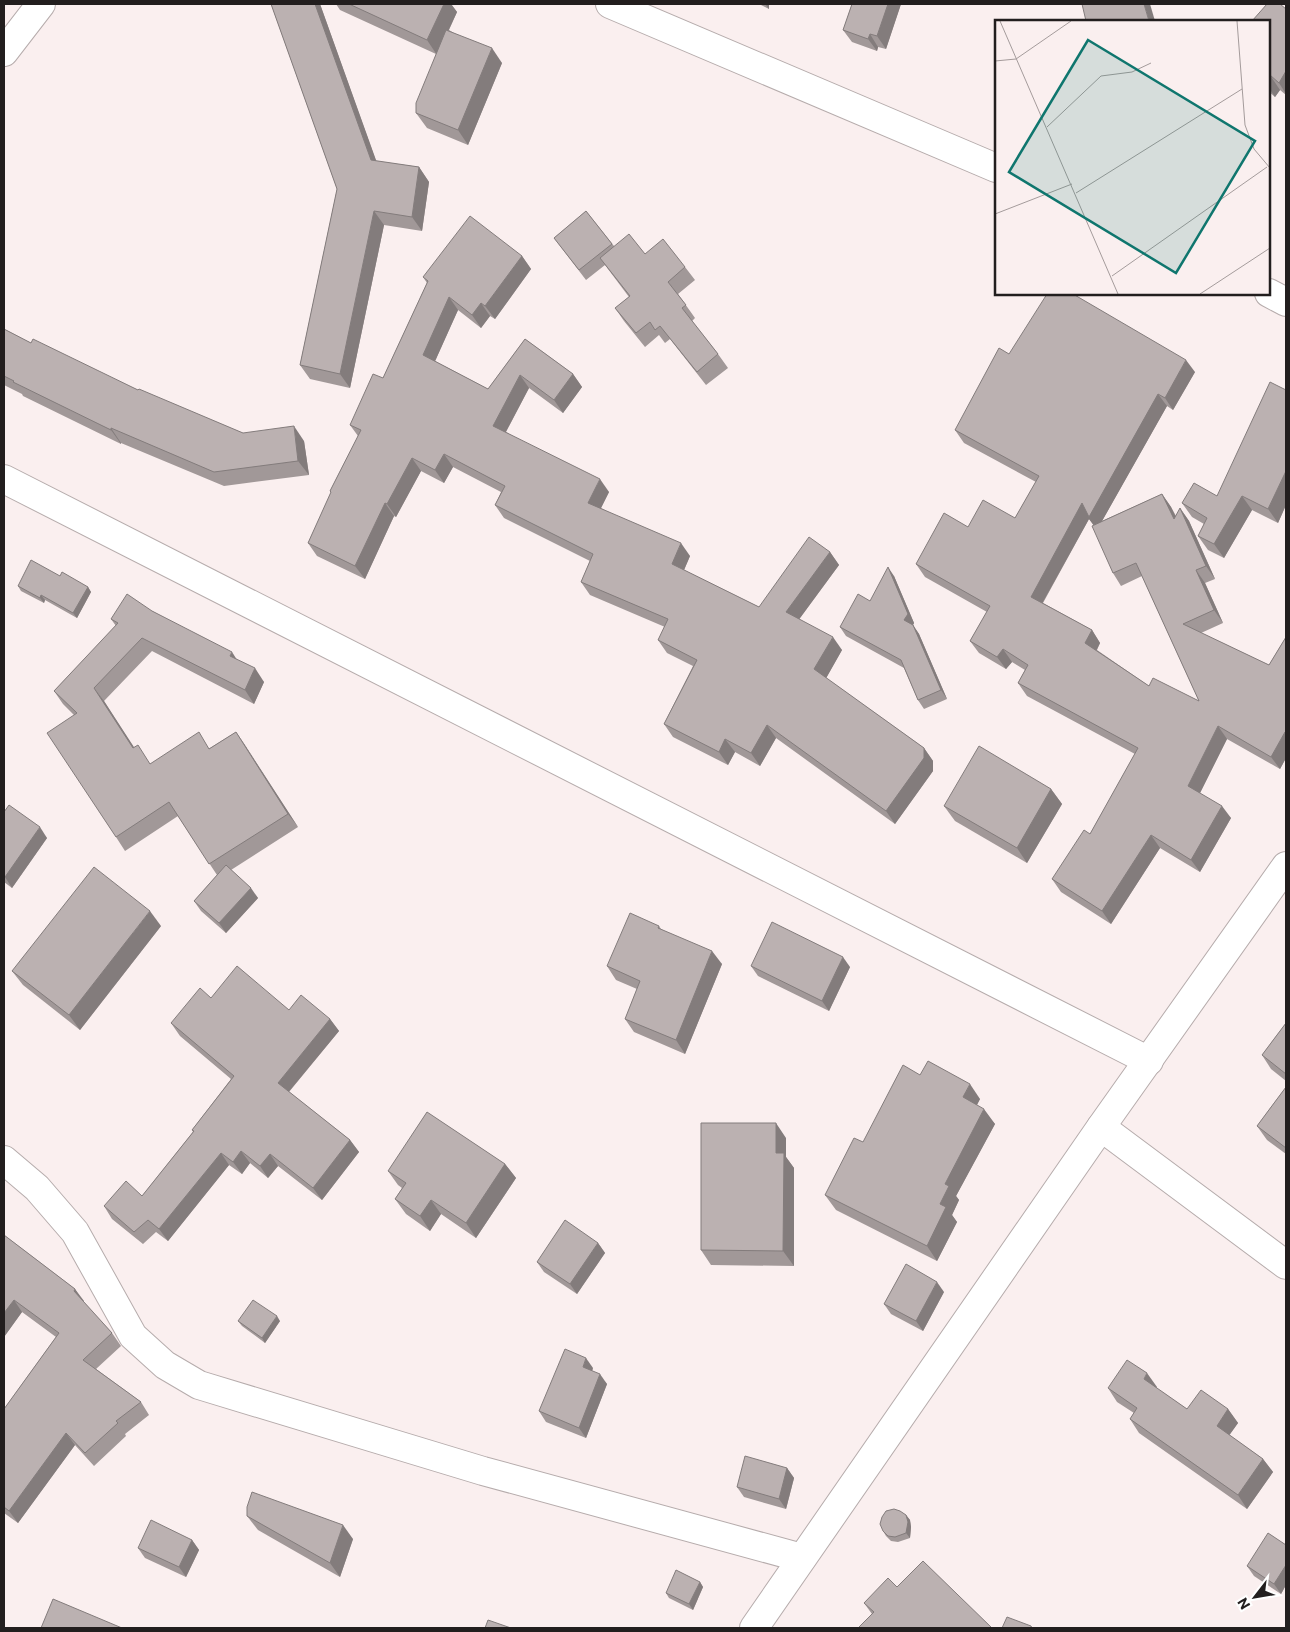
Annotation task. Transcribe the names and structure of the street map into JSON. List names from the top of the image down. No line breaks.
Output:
{"north":"bottom left"}
